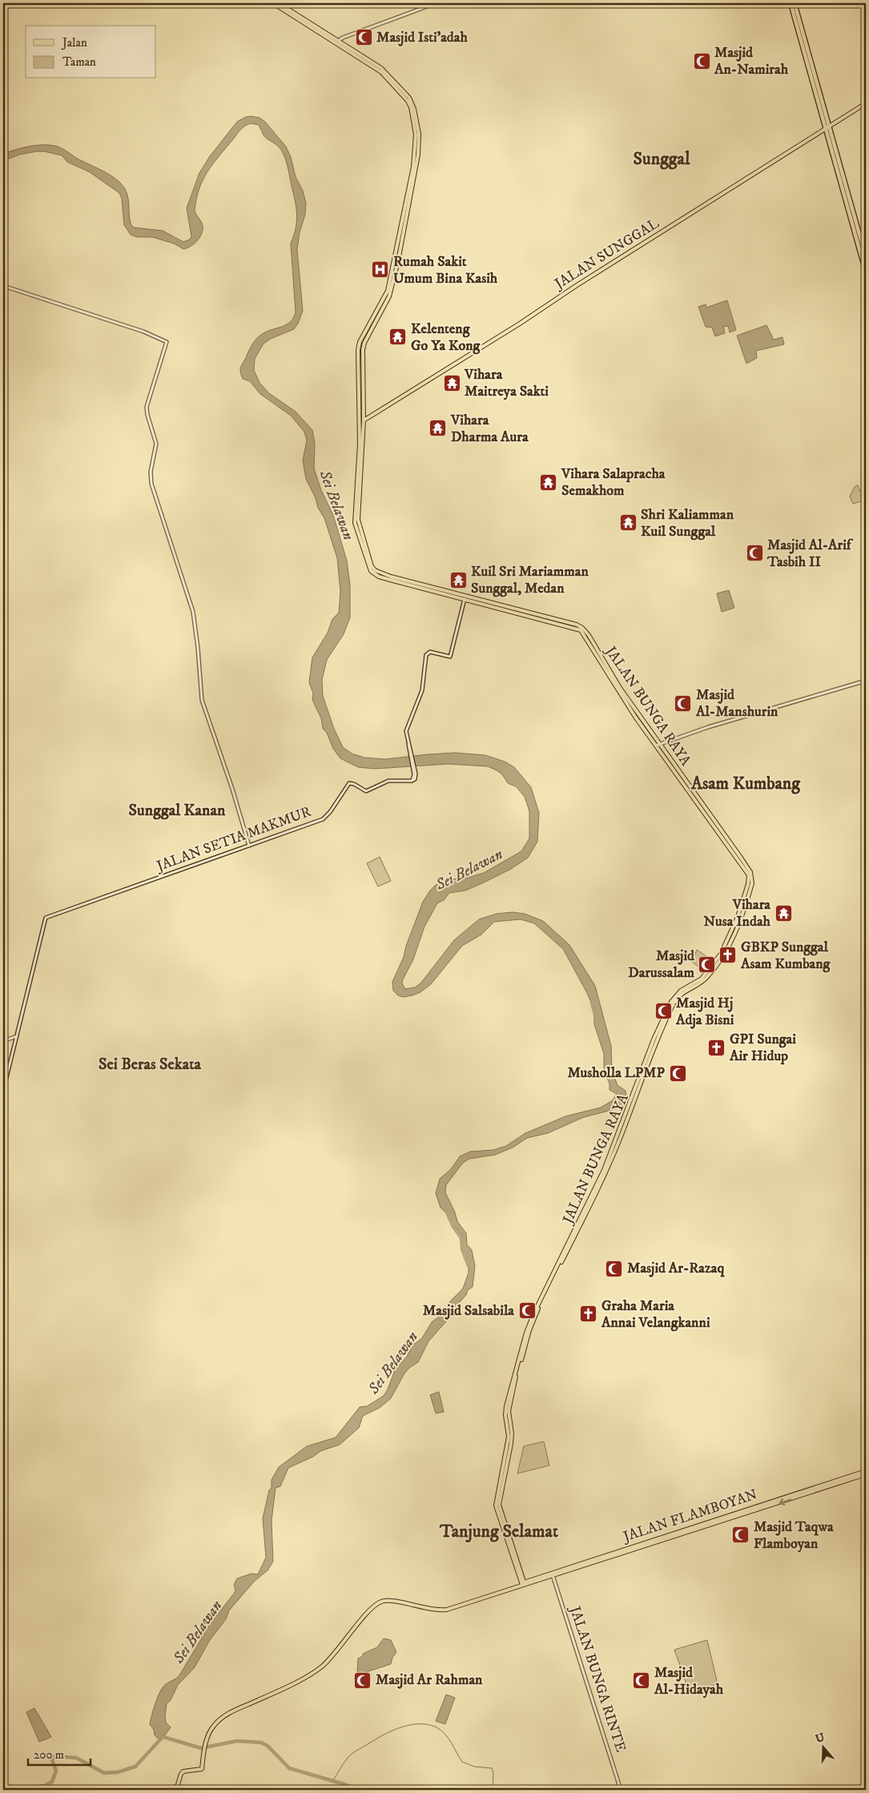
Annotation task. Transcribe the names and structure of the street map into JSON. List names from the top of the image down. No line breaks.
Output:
{"streets":{"main road":["JALAN SUNGGAL","JALAN BUNGA RAYA","JALAN FLAMBOYAN"],"street":["JALAN SETIA MAKMUR","JALAN BUNGA RINTE"]},"crossings":[["JALAN SUNGGAL","JALAN BUNGA RAYA"],["JALAN BUNGA RAYA","JALAN SETIA MAKMUR"],["JALAN BUNGA RAYA","JALAN FLAMBOYAN"],["JALAN FLAMBOYAN","JALAN BUNGA RINTE"]],"districts":["Sunggal","Asam Kumbang","Sunggal Kanan","Sei Beras Sekata","Tanjung Selamat"],"water":["Sei Belawan"],"places":{"mosque":["Masjid Isti'adah","Masjid An-Namirah","Masjid Al-Arif Tasbih II","Masjid Al-Manshurin","Masjid Darussalam","Masjid Hj Adja Bisni","Musholla LPMP","Masjid Ar-Razaq","Masjid Salsabila","Masjid Taqwa Flamboyan","Masjid Ar Rahman","Masjid Al-Hidayah"],"hospital":["Rumah Sakit Umum Bina Kasih"],"temple":["Kelenteng Go Ya Kong","Vihara Maitreya Sakti","Vihara Dharma Aura","Vihara Salapracha Semakhom","Shri Kaliamman Kuil Sunggal","Kuil Sri Mariamman Sunggal, Medan","Vihara Nusa Indah"],"church":["GBKP Sunggal Asam Kumbang","GPI Sungai Air Hidup","Graha Maria Annai Velangkanni"]},"legend":["Jalan","Taman"],"scale_bar":"200 m","north":"top"}
